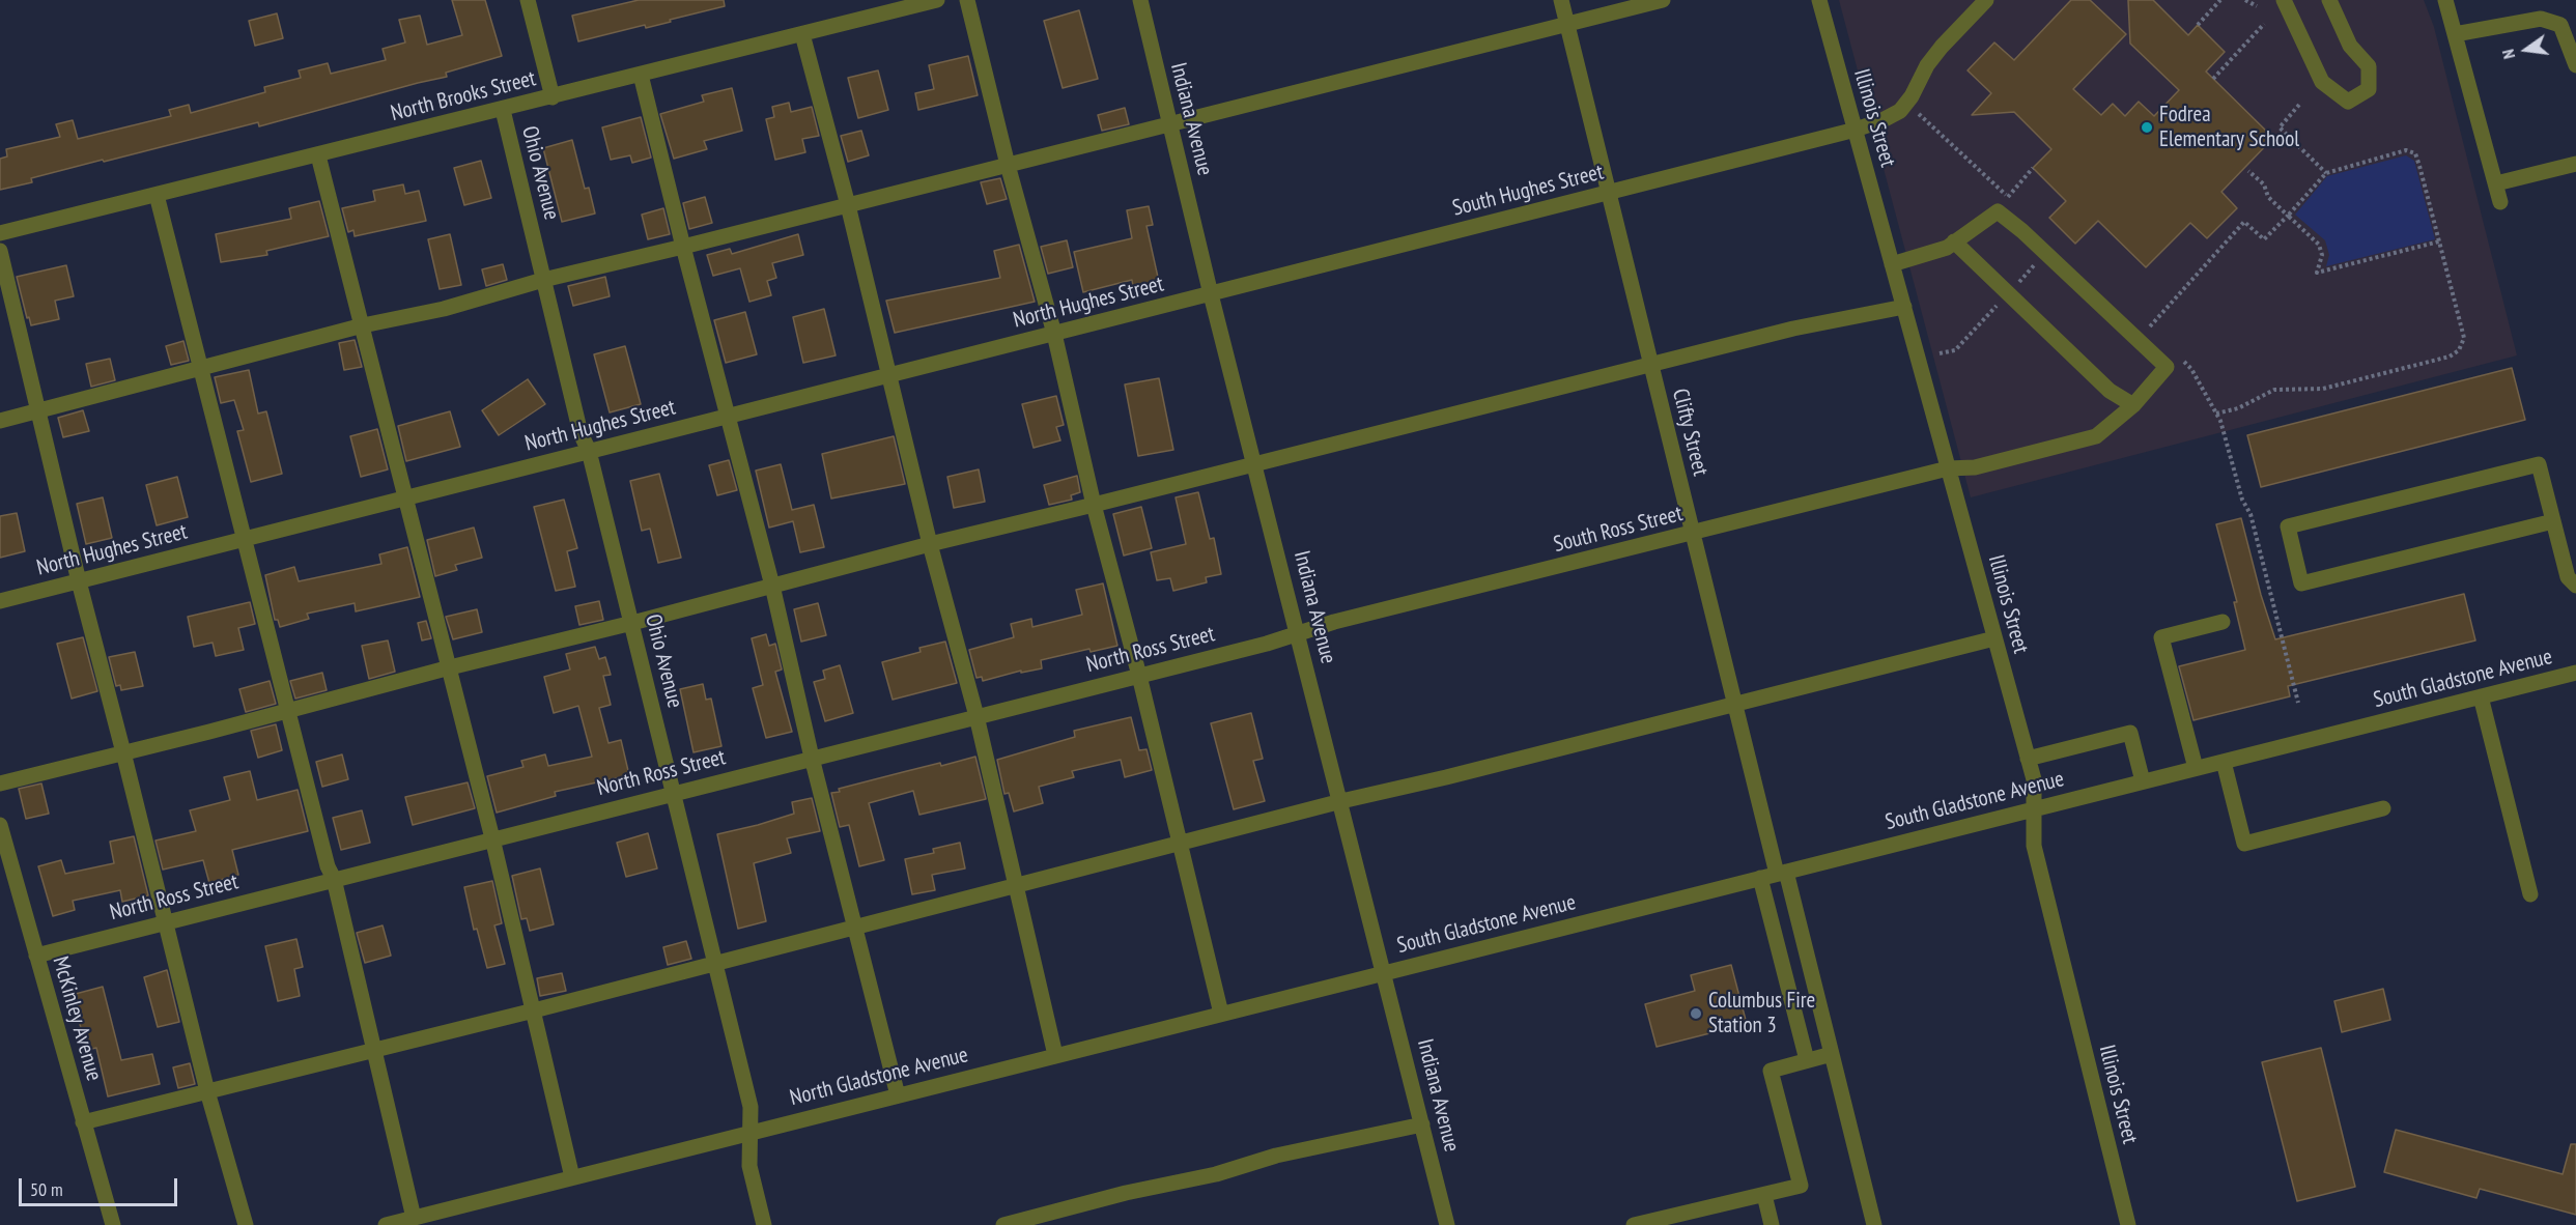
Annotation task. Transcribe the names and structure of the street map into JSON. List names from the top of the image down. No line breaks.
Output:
{"streets":{"street":["North Brooks Street","Illinois Street","Indiana Avenue","Ohio Avenue","South Hughes Street","North Hughes Street","Clifty Street","South Ross Street","North Ross Street","South Gladstone Avenue","McKinley Avenue","North Gladstone Avenue"]},"crossings":[["North Brooks Street","Ohio Avenue"],["Illinois Street","South Hughes Street"],["Illinois Street","South Ross Street"],["Illinois Street","South Gladstone Avenue"],["Indiana Avenue","South Hughes Street"],["Indiana Avenue","North Hughes Street"],["Indiana Avenue","South Ross Street"],["Indiana Avenue","North Ross Street"],["Indiana Avenue","South Gladstone Avenue"],["Indiana Avenue","North Gladstone Avenue"],["Ohio Avenue","North Hughes Street"],["Ohio Avenue","North Ross Street"],["Ohio Avenue","North Gladstone Avenue"],["South Hughes Street","North Hughes Street"],["South Hughes Street","Clifty Street"],["Clifty Street","South Ross Street"],["Clifty Street","South Gladstone Avenue"],["South Ross Street","North Ross Street"],["North Ross Street","McKinley Avenue"],["South Gladstone Avenue","North Gladstone Avenue"]],"places":["Fodrea Elementary School","Columbus Fire Station 3"],"scale_bar":"50 m","north":"left"}
